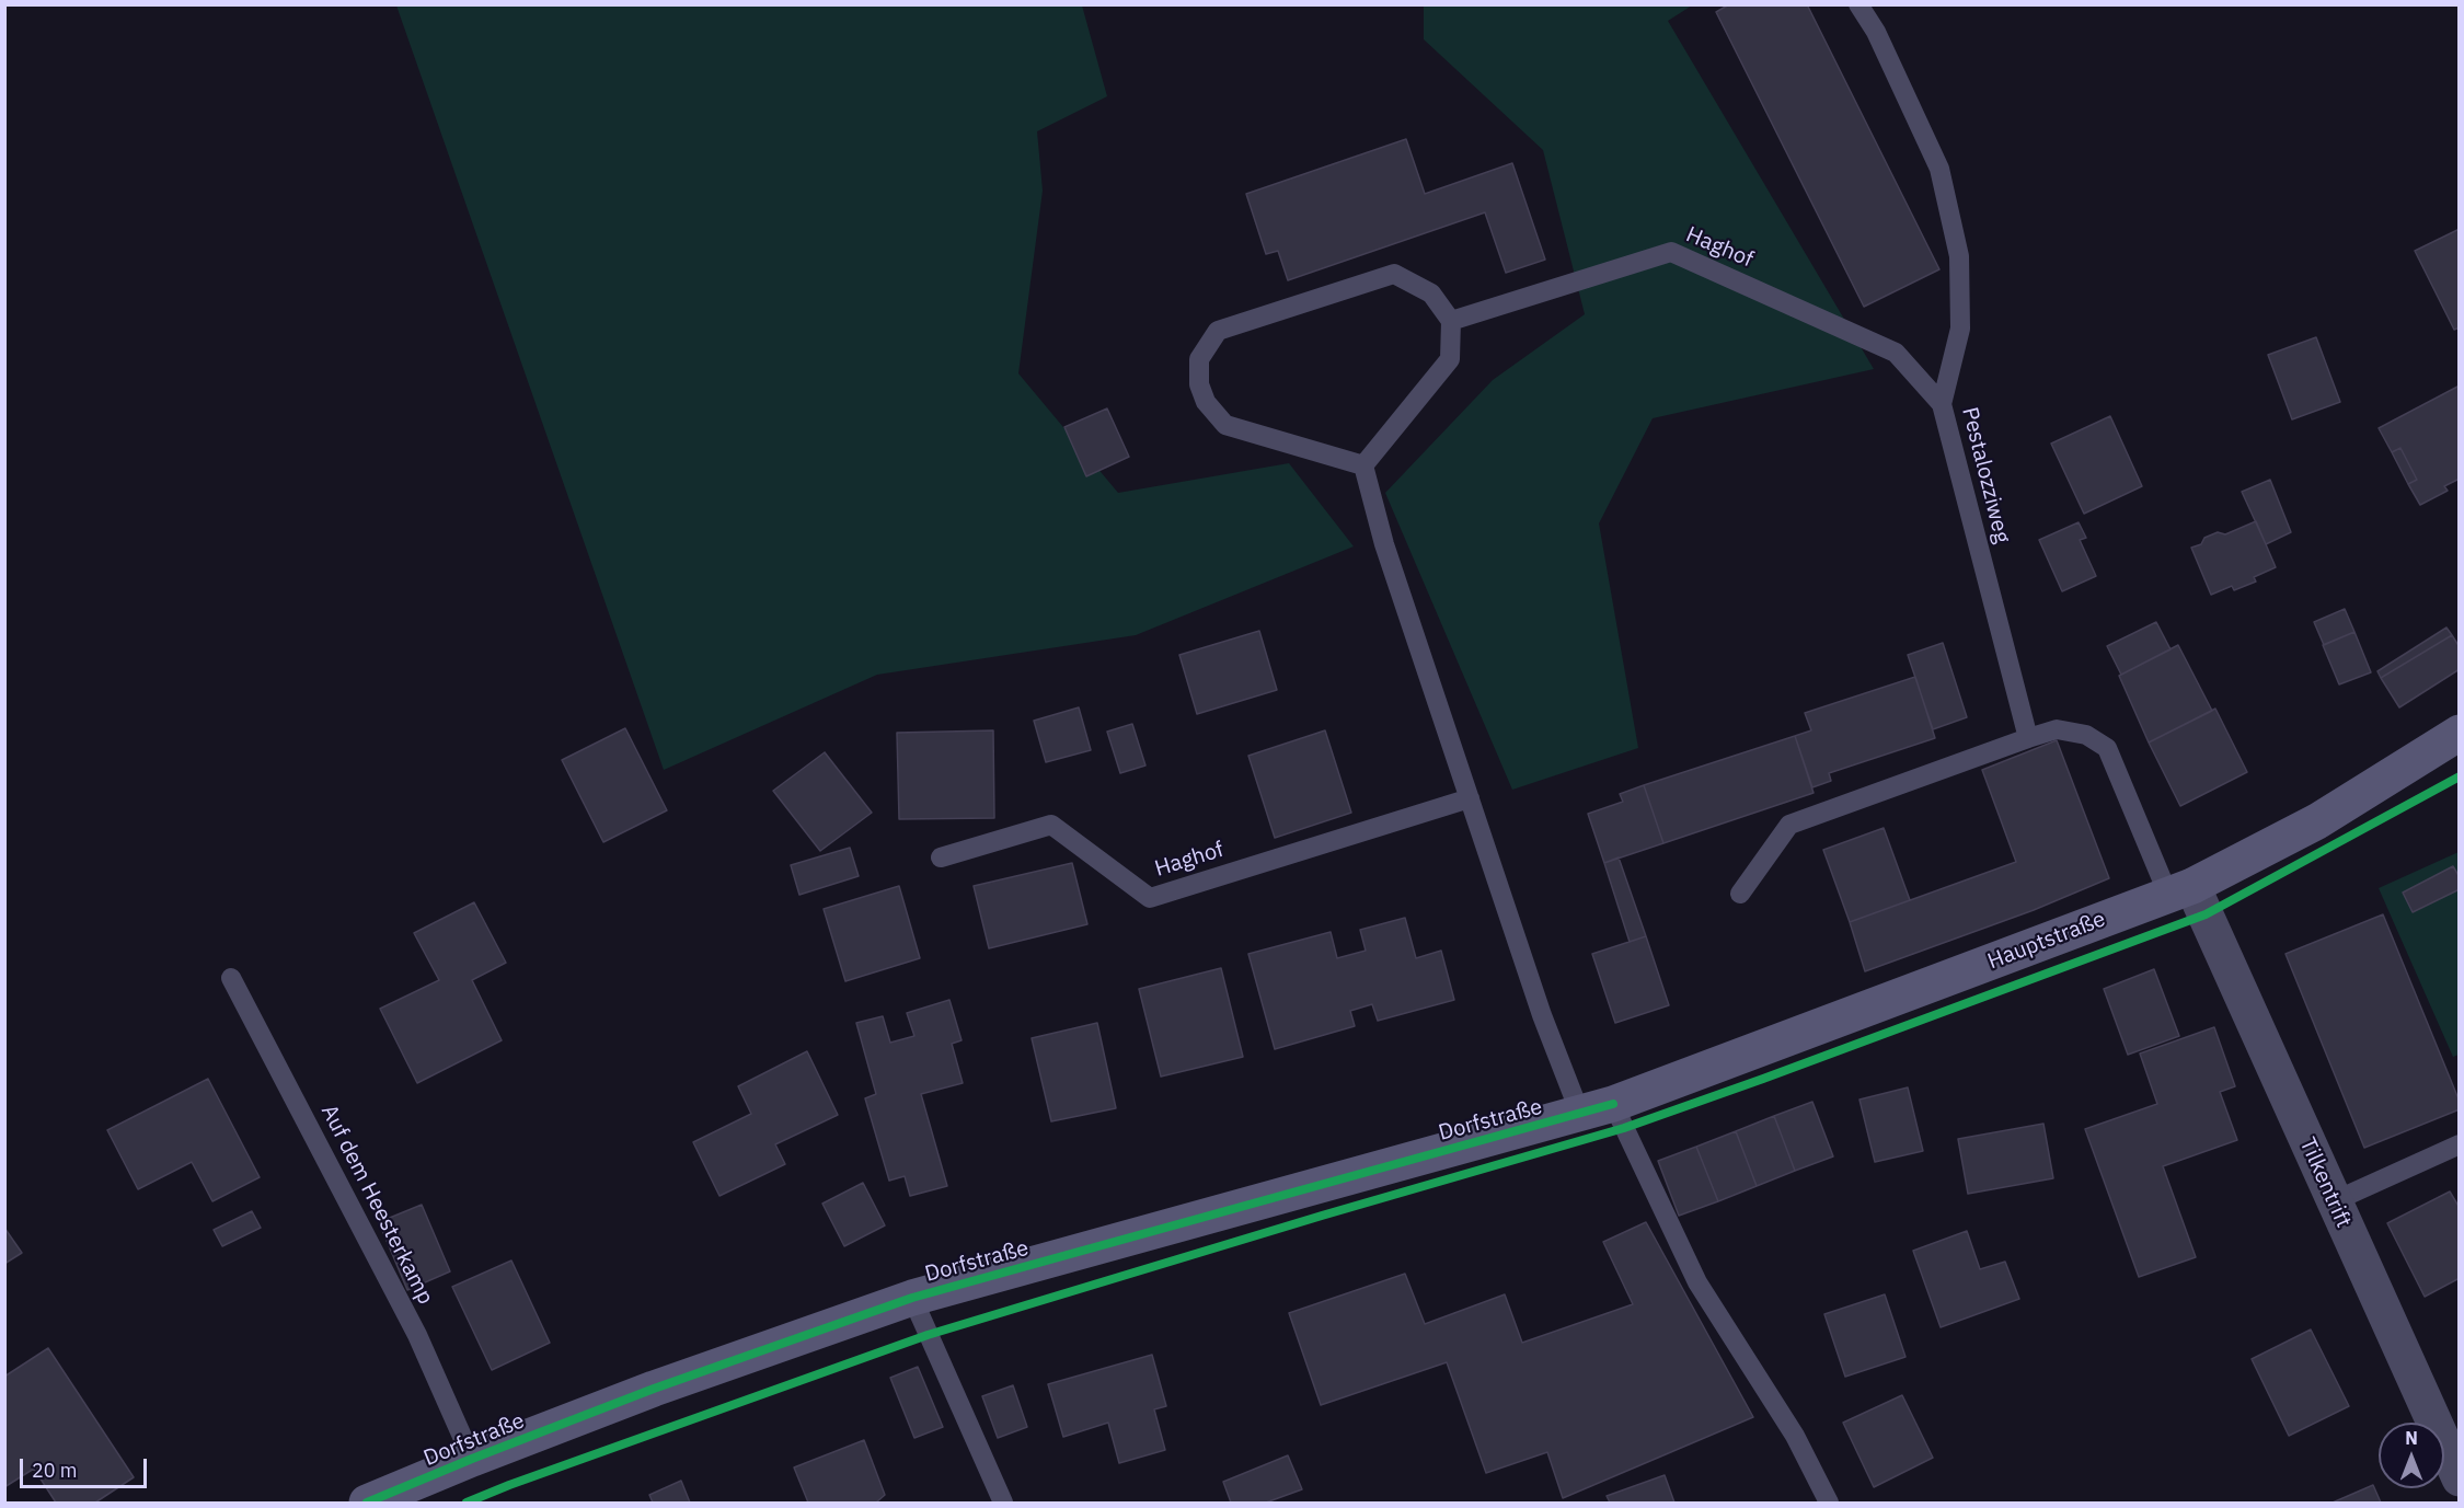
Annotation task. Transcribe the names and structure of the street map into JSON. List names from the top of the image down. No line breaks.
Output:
{"streets":{"main road":["Hauptstraße","Dorfstraße"],"street":["Tilkentrift"],"lane":["Haghof","Pestalozziweg","Auf dem Heesterkamp"]},"crossings":[["Haghof","Pestalozziweg"],["Hauptstraße","Dorfstraße"],["Hauptstraße","Tilkentrift"],["Dorfstraße","Auf dem Heesterkamp"]],"scale_bar":"20 m","north":"top"}
